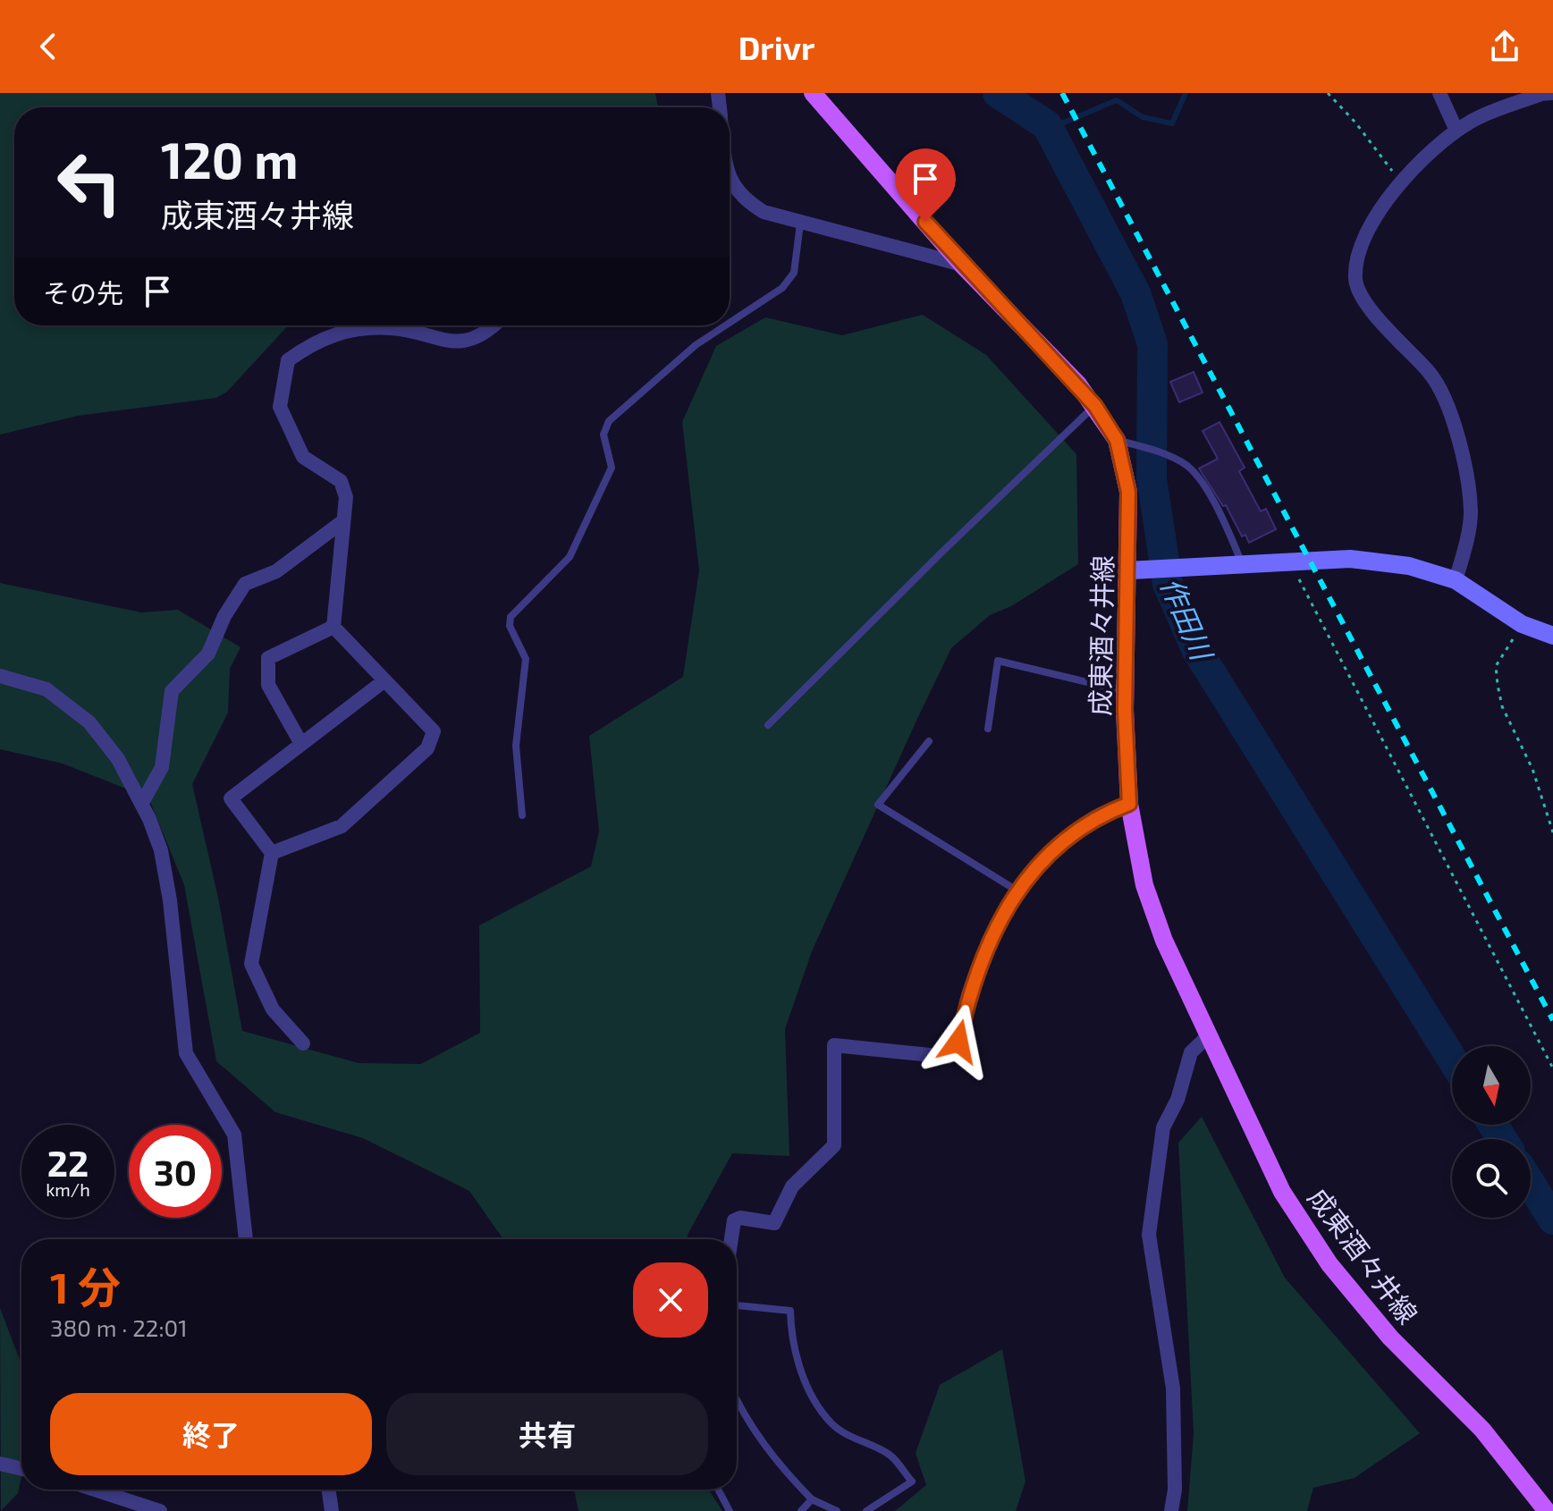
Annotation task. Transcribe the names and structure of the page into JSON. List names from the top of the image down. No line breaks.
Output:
{"streets":{"main road":["成東酒々井線"]},"water":["作田川"],"north":"bottom","page":{"header":"Drivr","turn":["120 m","成東酒々井線"],"then":"その先","speed":"22 km/h","limit":"30","heading":["1 分","380 m · 22:01"],"buttons":["終了","共有"]}}
